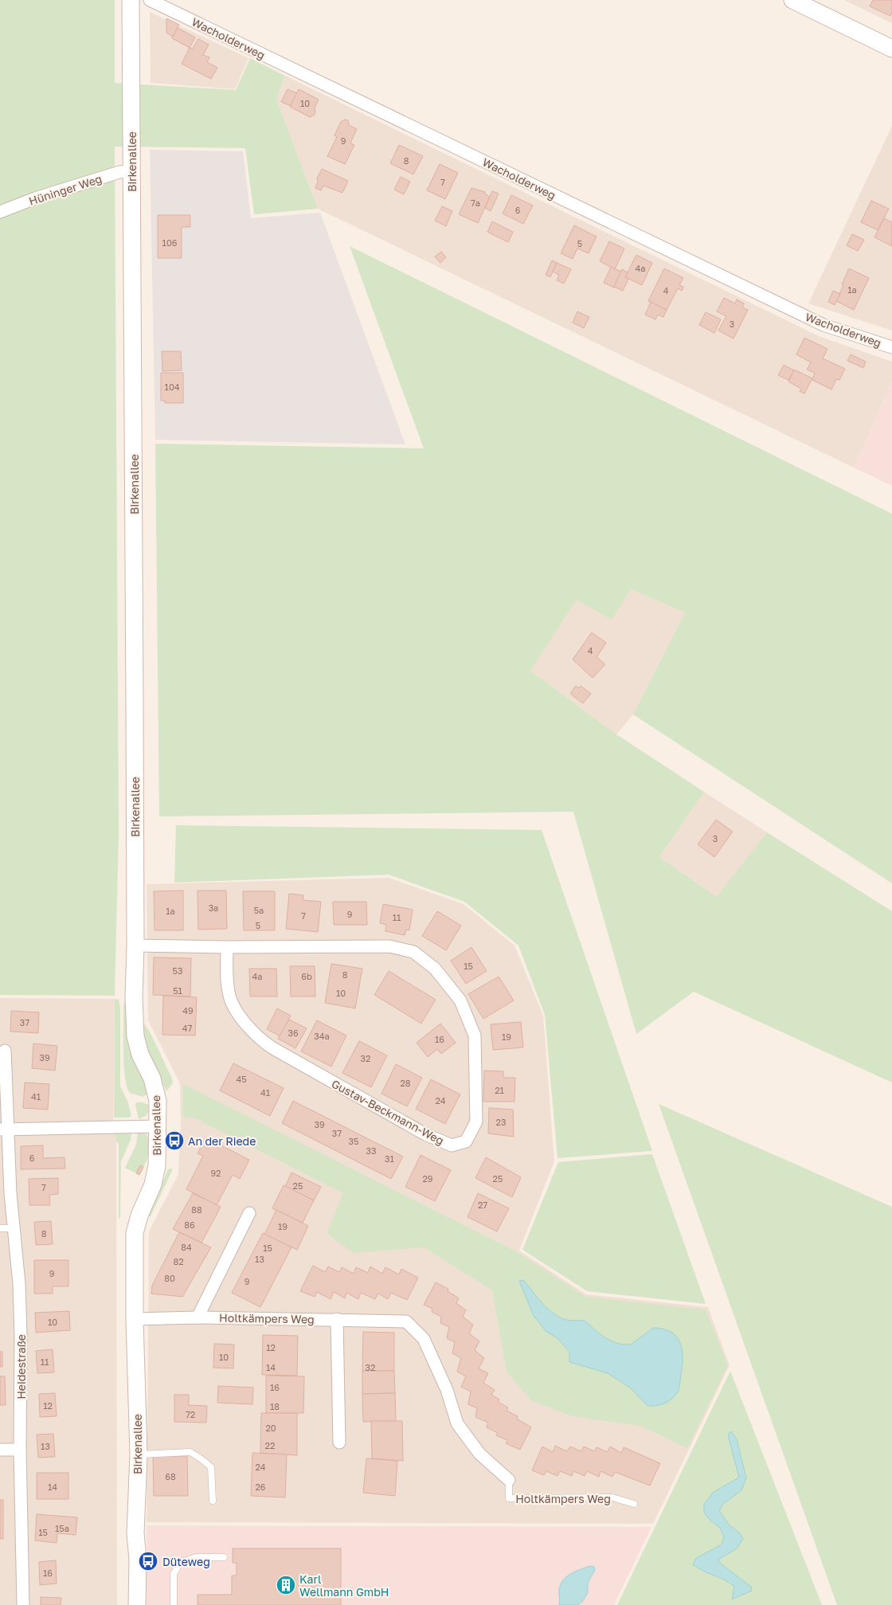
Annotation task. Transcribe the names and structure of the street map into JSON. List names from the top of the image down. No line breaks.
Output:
{"streets":{"street":["Wacholderweg","Birkenallee","Hüninger Weg","Gustav-Beckmann-Weg","Holtkämpers Weg","Heidestraße"]},"crossings":[["Birkenallee","Hüninger Weg"],["Birkenallee","Gustav-Beckmann-Weg"],["Birkenallee","Holtkämpers Weg"]],"places":{"bus stop":["An der Riede","Düteweg"],"building":["Karl Wellmann GmbH"]},"house_numbers":["10","9","8","7","7a","6","106","5","4a","1a","4","3","104","4","3","3a","5a","1a","9","7","11","5","15","53","8","4a","6b","51","10","49","37","47","36","34a","19","16","39","32","45","28","21","41","41","24","23","39","37","35","33","6","31","92","29","25","25","7","27","88","86","19","8","84","15","13","82","9","80","9","10","12","10","11","14","32","16","12","18","72","20","22","13","24","68","14","26","15a","15","16"]}
